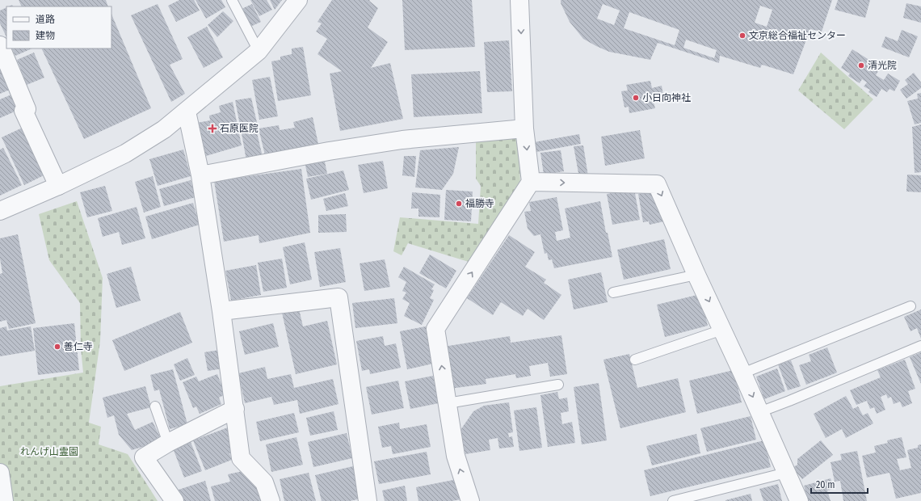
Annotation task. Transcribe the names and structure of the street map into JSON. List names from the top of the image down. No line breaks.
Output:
{"parks":["れんげ山霊園"],"places":{"other":["文京総合福祉センター","清光院","小日向神社","福勝寺","善仁寺"],"health":["石原医院"]},"legend":["道路","建物"],"scale_bar":"20 m"}
